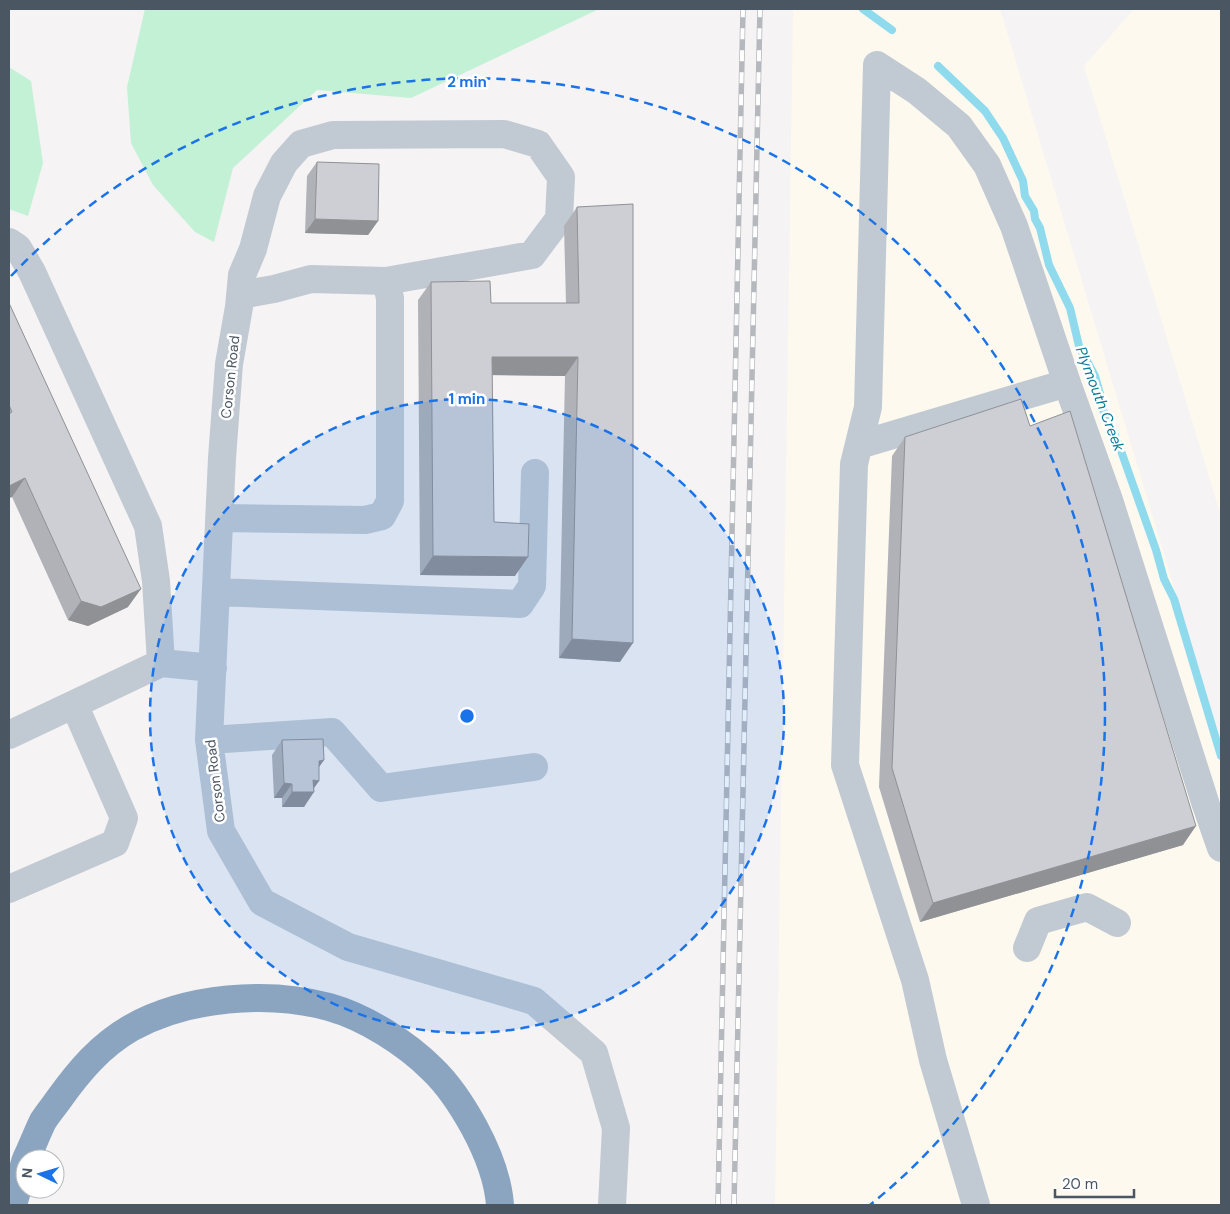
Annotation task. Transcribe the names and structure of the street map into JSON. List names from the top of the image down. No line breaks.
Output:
{"streets":{"street":["Corson Road"]},"water":["Plymouth Creek"],"scale_bar":"20 m","north":"left","rings":["2 min","1 min"]}
